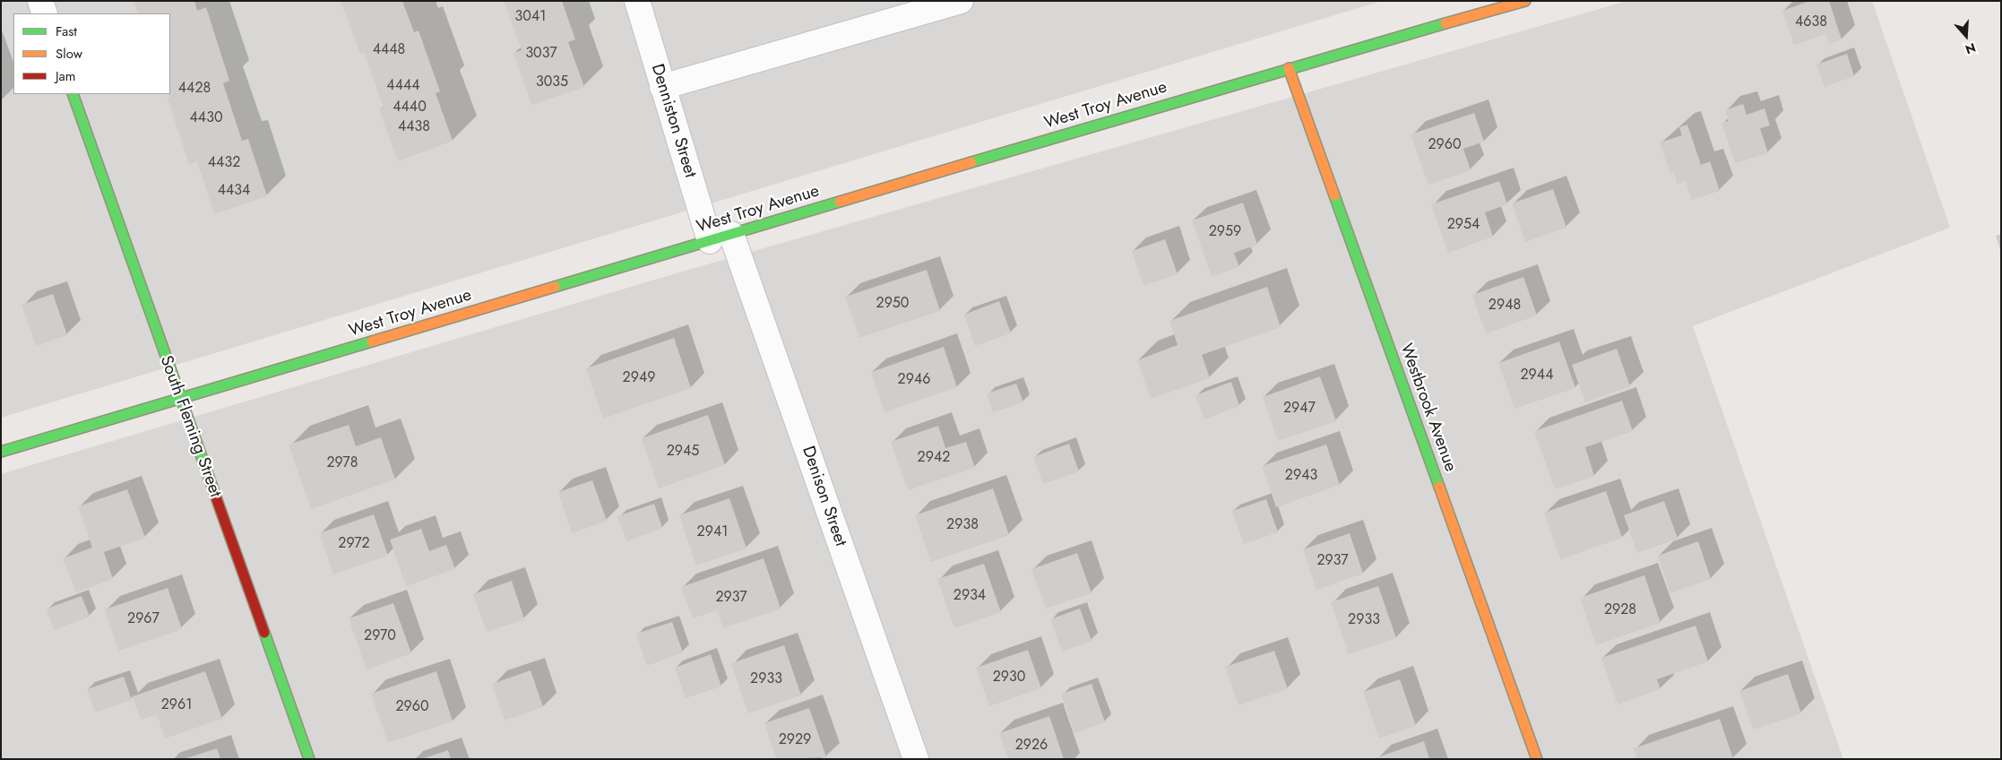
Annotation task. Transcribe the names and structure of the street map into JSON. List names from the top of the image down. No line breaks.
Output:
{"streets":{"street":["West Troy Avenue","Denniston Street","Westbrook Avenue","South Fleming Street","Denison Street"]},"crossings":[["West Troy Avenue","Denniston Street"],["West Troy Avenue","Westbrook Avenue"],["West Troy Avenue","South Fleming Street"],["West Troy Avenue","Denison Street"],["Denniston Street","Denison Street"]],"house_numbers":["3041","4638","4448","3037","3035","4444","4428","4440","4430","4438","2960","4432","4434","2954","2959","2950","2948","2944","2949","2946","2947","2945","2942","2978","2943","2938","2941","2972","2937","2934","2937","2928","2967","2933","2970","2930","2933","2961","2960","2929","2926"],"legend":["Fast","Slow","Jam"],"north":"bottom"}
